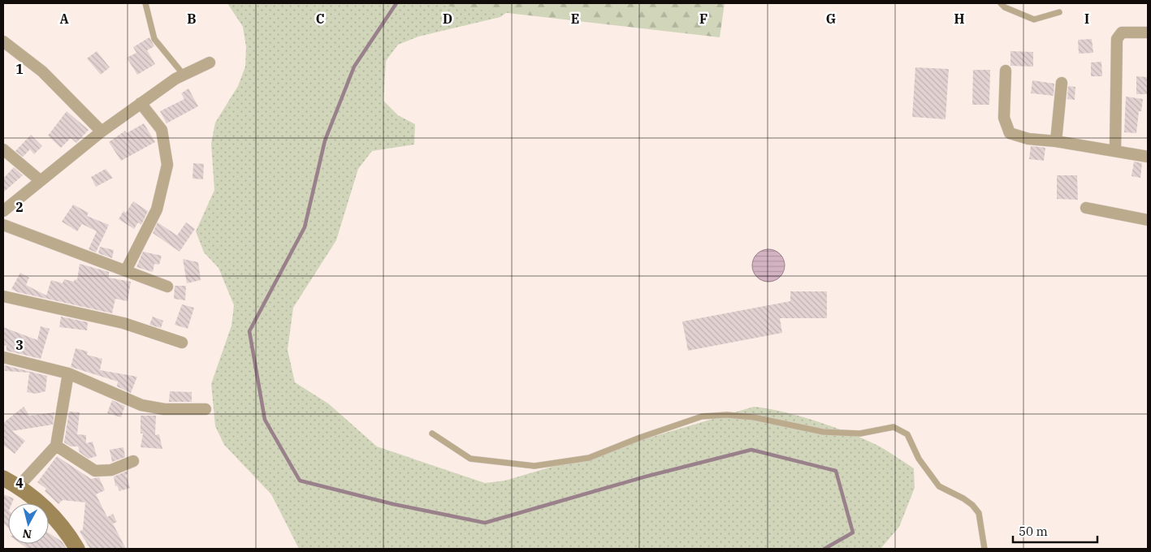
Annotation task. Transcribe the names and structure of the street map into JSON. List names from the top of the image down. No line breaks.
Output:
{"scale_bar":"50 m","north":"bottom","grid":{"columns":["A","B","C","D","E","F","G","H","I"],"rows":["1","2","3","4"]}}
